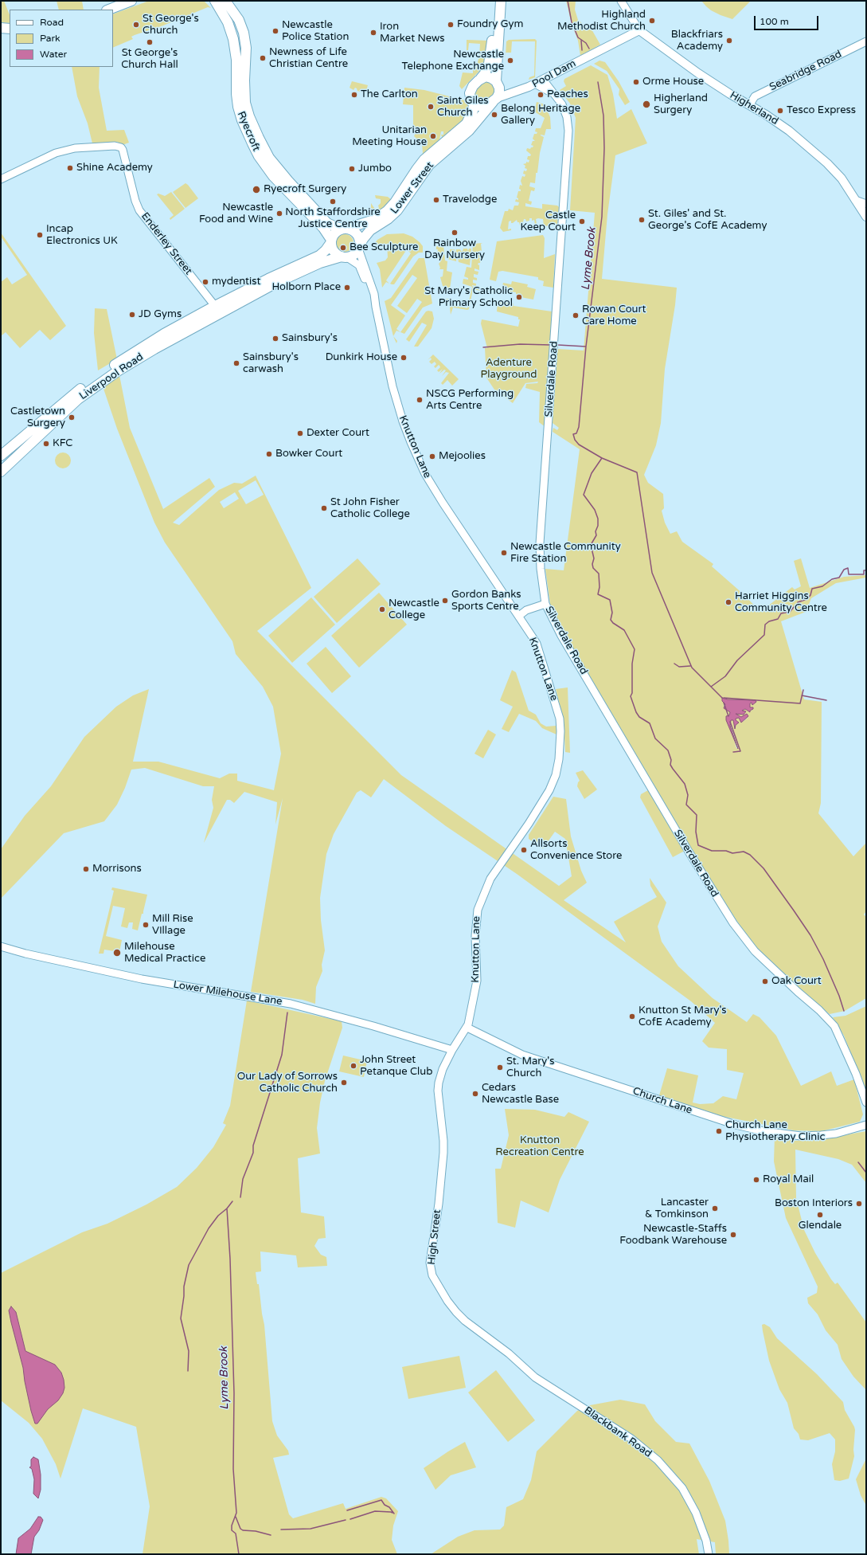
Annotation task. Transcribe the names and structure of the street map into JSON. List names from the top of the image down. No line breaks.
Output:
{"streets":{"highway":["Ryecroft","Lower Street","Liverpool Road"],"main road":["Seabridge Road","Pool Dam","Higherland","Enderley Street","Silverdale Road","Knutton Lane","Lower Milehouse Lane","Church Lane","High Street","Blackbank Road"]},"crossings":[["Seabridge Road","Higherland"],["Pool Dam","Higherland"],["Pool Dam","Lower Street"],["Pool Dam","Silverdale Road"],["Ryecroft","Lower Street"],["Ryecroft","Knutton Lane"],["Lower Street","Knutton Lane"],["Enderley Street","Liverpool Road"],["Knutton Lane","Church Lane"],["Lower Milehouse Lane","High Street"],["High Street","Blackbank Road"]],"water":["Lyme Brook"],"parks":["Adenture Playground","Knutton Recreation Centre"],"places":["Highland Methodist Church","St George's Church","Foundry Gym","Newcastle Police Station","Iron Market News","Blackfriars Academy","St George's Church Hall","Newness of Life Christian Centre","Newcastle Telephone Exchange","Orme House","The Carlton","Peaches","Higherland Surgery","Saint Giles Church","Tesco Express","Belong Heritage Gallery","Unitarian Meeting House","Shine Academy","Jumbo","Ryecroft Surgery","Travelodge","North Staffordshire Justice Centre","Newcastle Food and Wine","St. Giles' and St. George's CofE Academy","Castle Keep Court","Rainbow Day Nursery","Incap Electronics UK","Bee Sculpture","mydentist","Holborn Place","St Mary's Catholic Primary School","JD Gyms","Rowan Court Care Home","Sainsbury's","Dunkirk House","Sainsbury's carwash","NSCG Performing Arts Centre","Castletown Surgery","Dexter Court","KFC","Bowker Court","Mejoolies","St John Fisher Catholic College","Newcastle Community Fire Station","Gordon Banks Sports Centre","Harriet Higgins Community Centre","Newcastle College","Allsorts Convenience Store","Morrisons","Mill Rise VIllage","Milehouse Medical Practice","Oak Court","Knutton St Mary's CofE Academy","John Street Petanque Club","St. Mary's Church","Our Lady of Sorrows Catholic Church","Cedars Newcastle Base","Church Lane Physiotherapy Clinic","Royal Mail","Boston Interiors","Lancaster & Tomkinson","Glendale","Newcastle-Staffs Foodbank Warehouse"],"legend":["Road","Park","Water"],"scale_bar":"100 m"}
